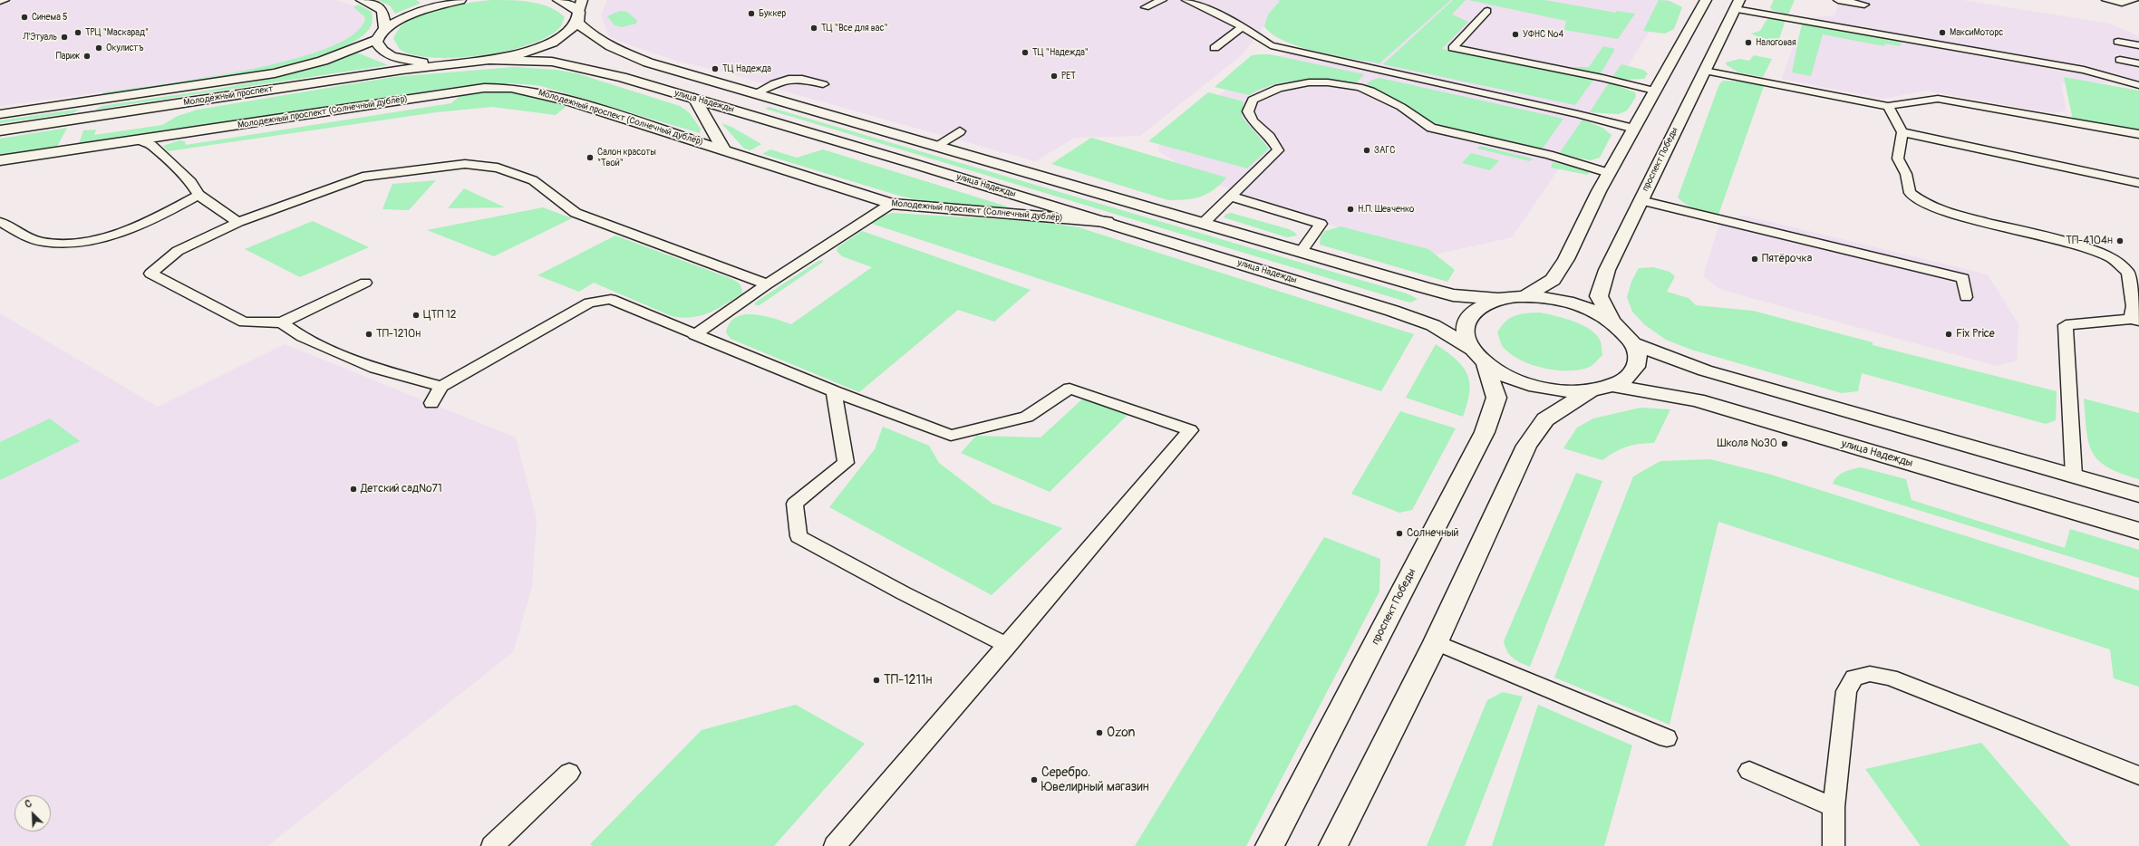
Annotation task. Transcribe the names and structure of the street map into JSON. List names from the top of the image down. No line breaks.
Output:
{"streets":{"main road":["Молодёжный проспект","улица Надежды","Молодежный проспект (Солнечный дублёр)","проспект Победы"]},"crossings":[["Молодёжный проспект","улица Надежды"],["улица Надежды","Молодежный проспект (Солнечный дублёр)"],["улица Надежды","проспект Победы"]],"places":["Буккер","Синема 5","ТЦ \"Все для вас\"","ТРЦ \"Маскарад\"","МаксиМоторс","УФНС №4","Л'Этуаль","Налоговая","Окулистъ","ТЦ \"Надежда\"","Париж","ТЦ Надежда","РЕТ","ЗАГС","Салон красоты \"Твой\"","Н.П. Шевченко","ТП-4104н","Пятёрочка","ЦТП 12","ТП-1210н","Fix Price","Школа №30","Детский сад№71","Солнечный","ТП-1211н","Ozon","Серебро. Ювелирный магазин"],"north":"top left"}
